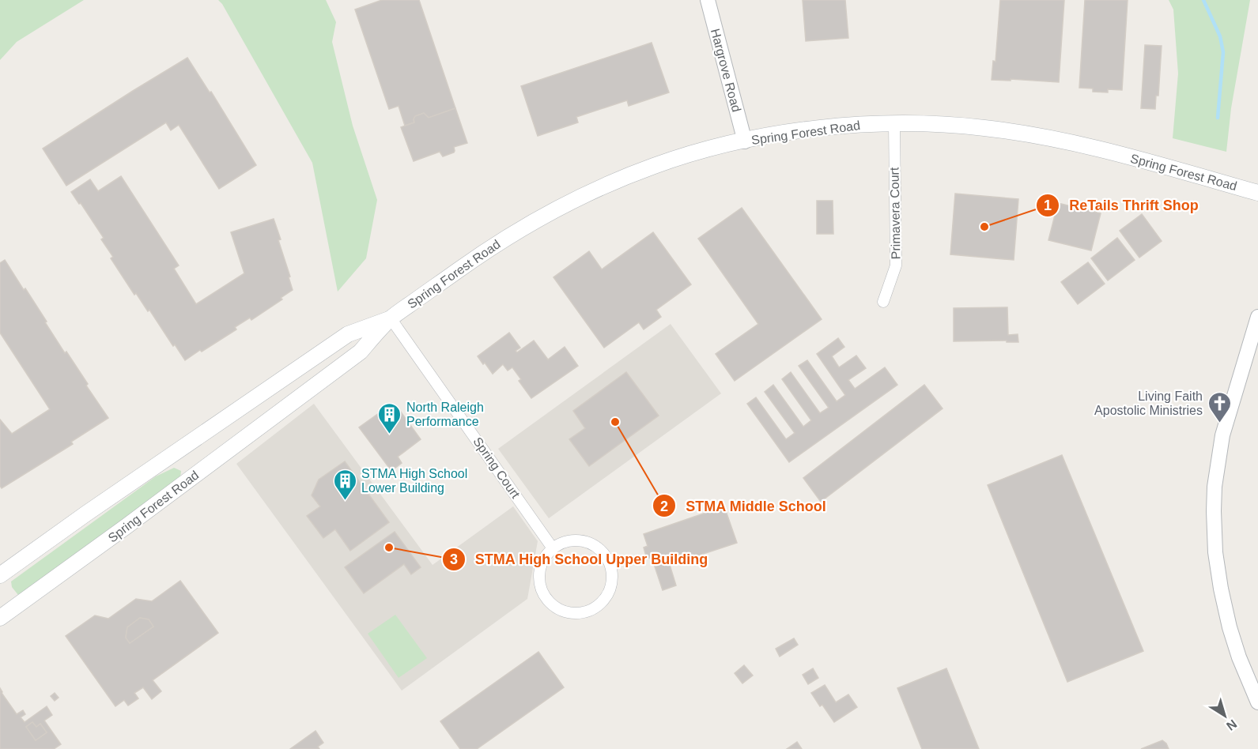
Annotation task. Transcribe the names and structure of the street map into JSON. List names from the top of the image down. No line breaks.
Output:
{"streets":{"main road":["Spring Forest Road"],"street":["Hargrove Road","Primavera Court","Spring Court"]},"crossings":[["Hargrove Road","Spring Forest Road"],["Spring Forest Road","Primavera Court"],["Spring Forest Road","Spring Court"]],"places":{"other":["ReTails Thrift Shop","STMA Middle School","STMA High School Upper Building"],"church":["Living Faith Apostolic Ministries"],"building":["North Raleigh Performance","STMA High School Lower Building"]},"north":"bottom right"}
